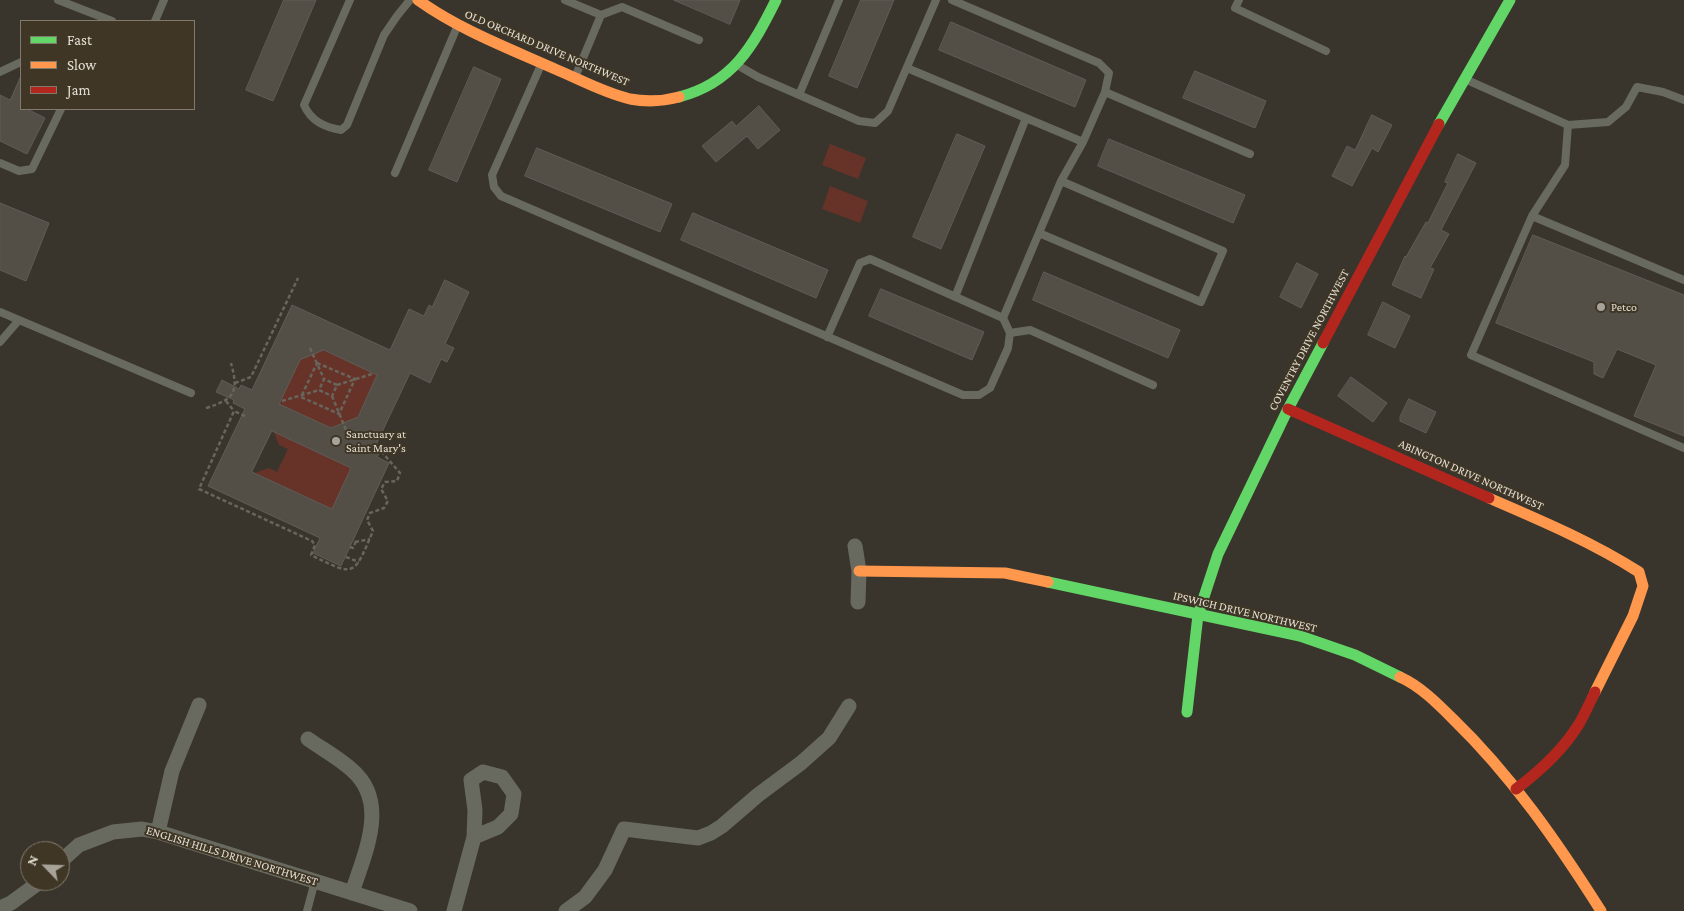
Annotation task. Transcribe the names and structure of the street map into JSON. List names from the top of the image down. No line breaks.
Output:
{"streets":{"street":["OLD ORCHARD DRIVE NORTHWEST","COVENTRY DRIVE NORTHWEST","ABINGTON DRIVE NORTHWEST","IPSWICH DRIVE NORTHWEST","ENGLISH HILLS DRIVE NORTHWEST"]},"crossings":[["COVENTRY DRIVE NORTHWEST","ABINGTON DRIVE NORTHWEST"],["COVENTRY DRIVE NORTHWEST","IPSWICH DRIVE NORTHWEST"],["ABINGTON DRIVE NORTHWEST","IPSWICH DRIVE NORTHWEST"]],"places":["Petco","Sanctuary at Saint Mary's"],"legend":["Fast","Slow","Jam"],"north":"top left"}
